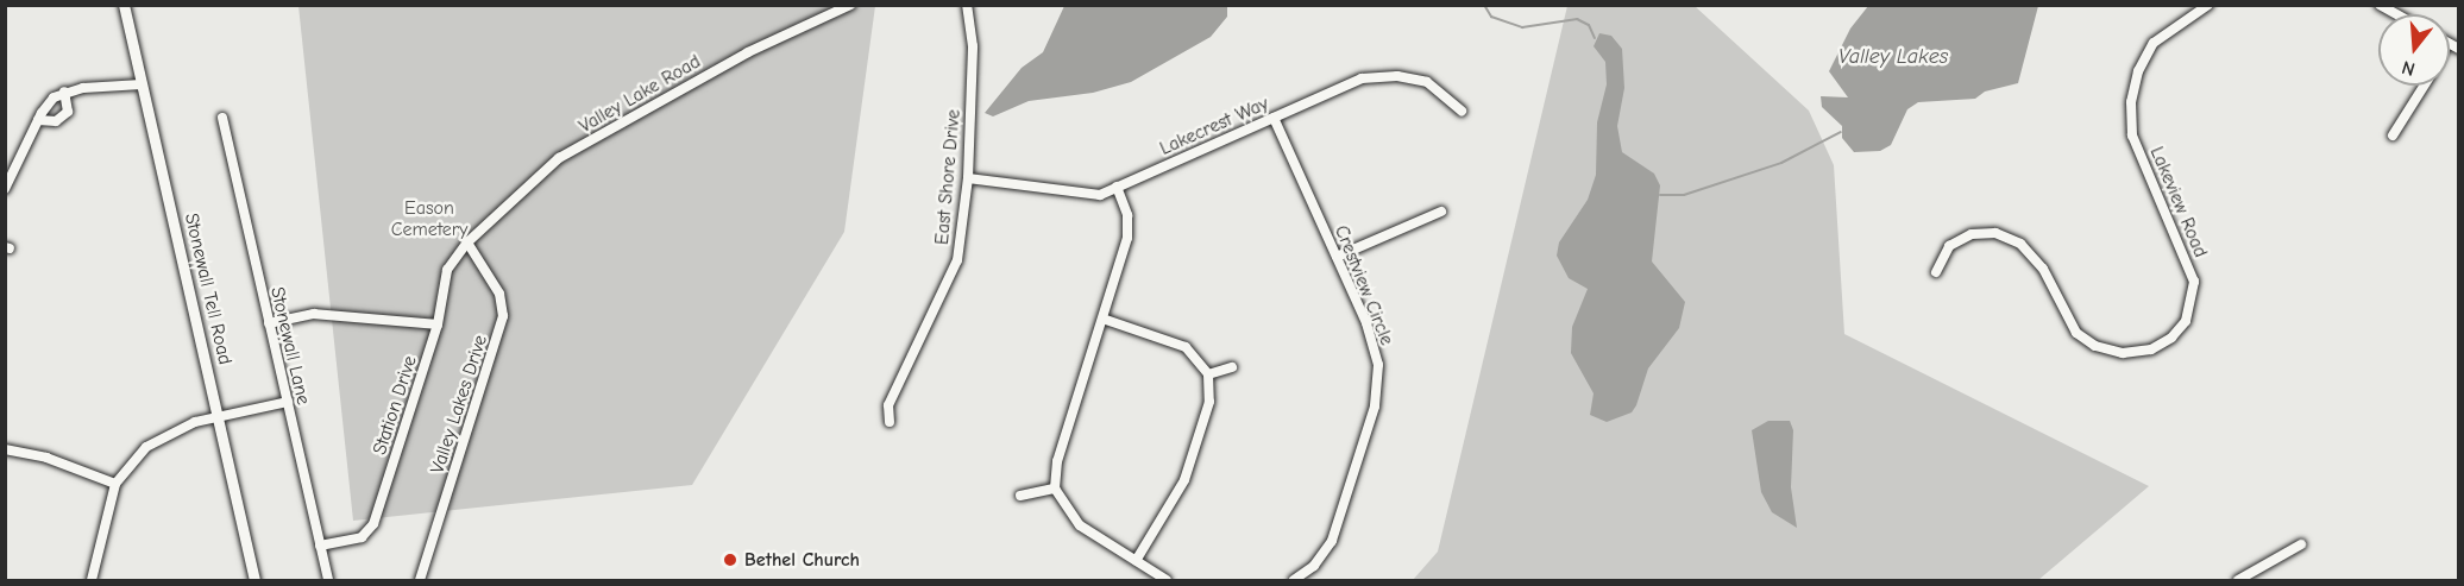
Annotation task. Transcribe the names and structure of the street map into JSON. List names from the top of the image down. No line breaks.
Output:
{"streets":{"street":["Valley Lake Road","Lakecrest Way","East Shore Drive","Lakeview Road","Crestview Circle","Stonewall Tell Road","Stonewall Lane","Valley Lakes Drive","Station Drive"]},"crossings":[["Valley Lake Road","Valley Lakes Drive"],["Valley Lake Road","Station Drive"],["Lakecrest Way","East Shore Drive"],["Lakecrest Way","Crestview Circle"],["Stonewall Lane","Station Drive"],["Valley Lakes Drive","Station Drive"]],"water":["Valley Lakes"],"parks":["Eason Cemetery"],"places":["Bethel Church"],"north":"bottom"}
